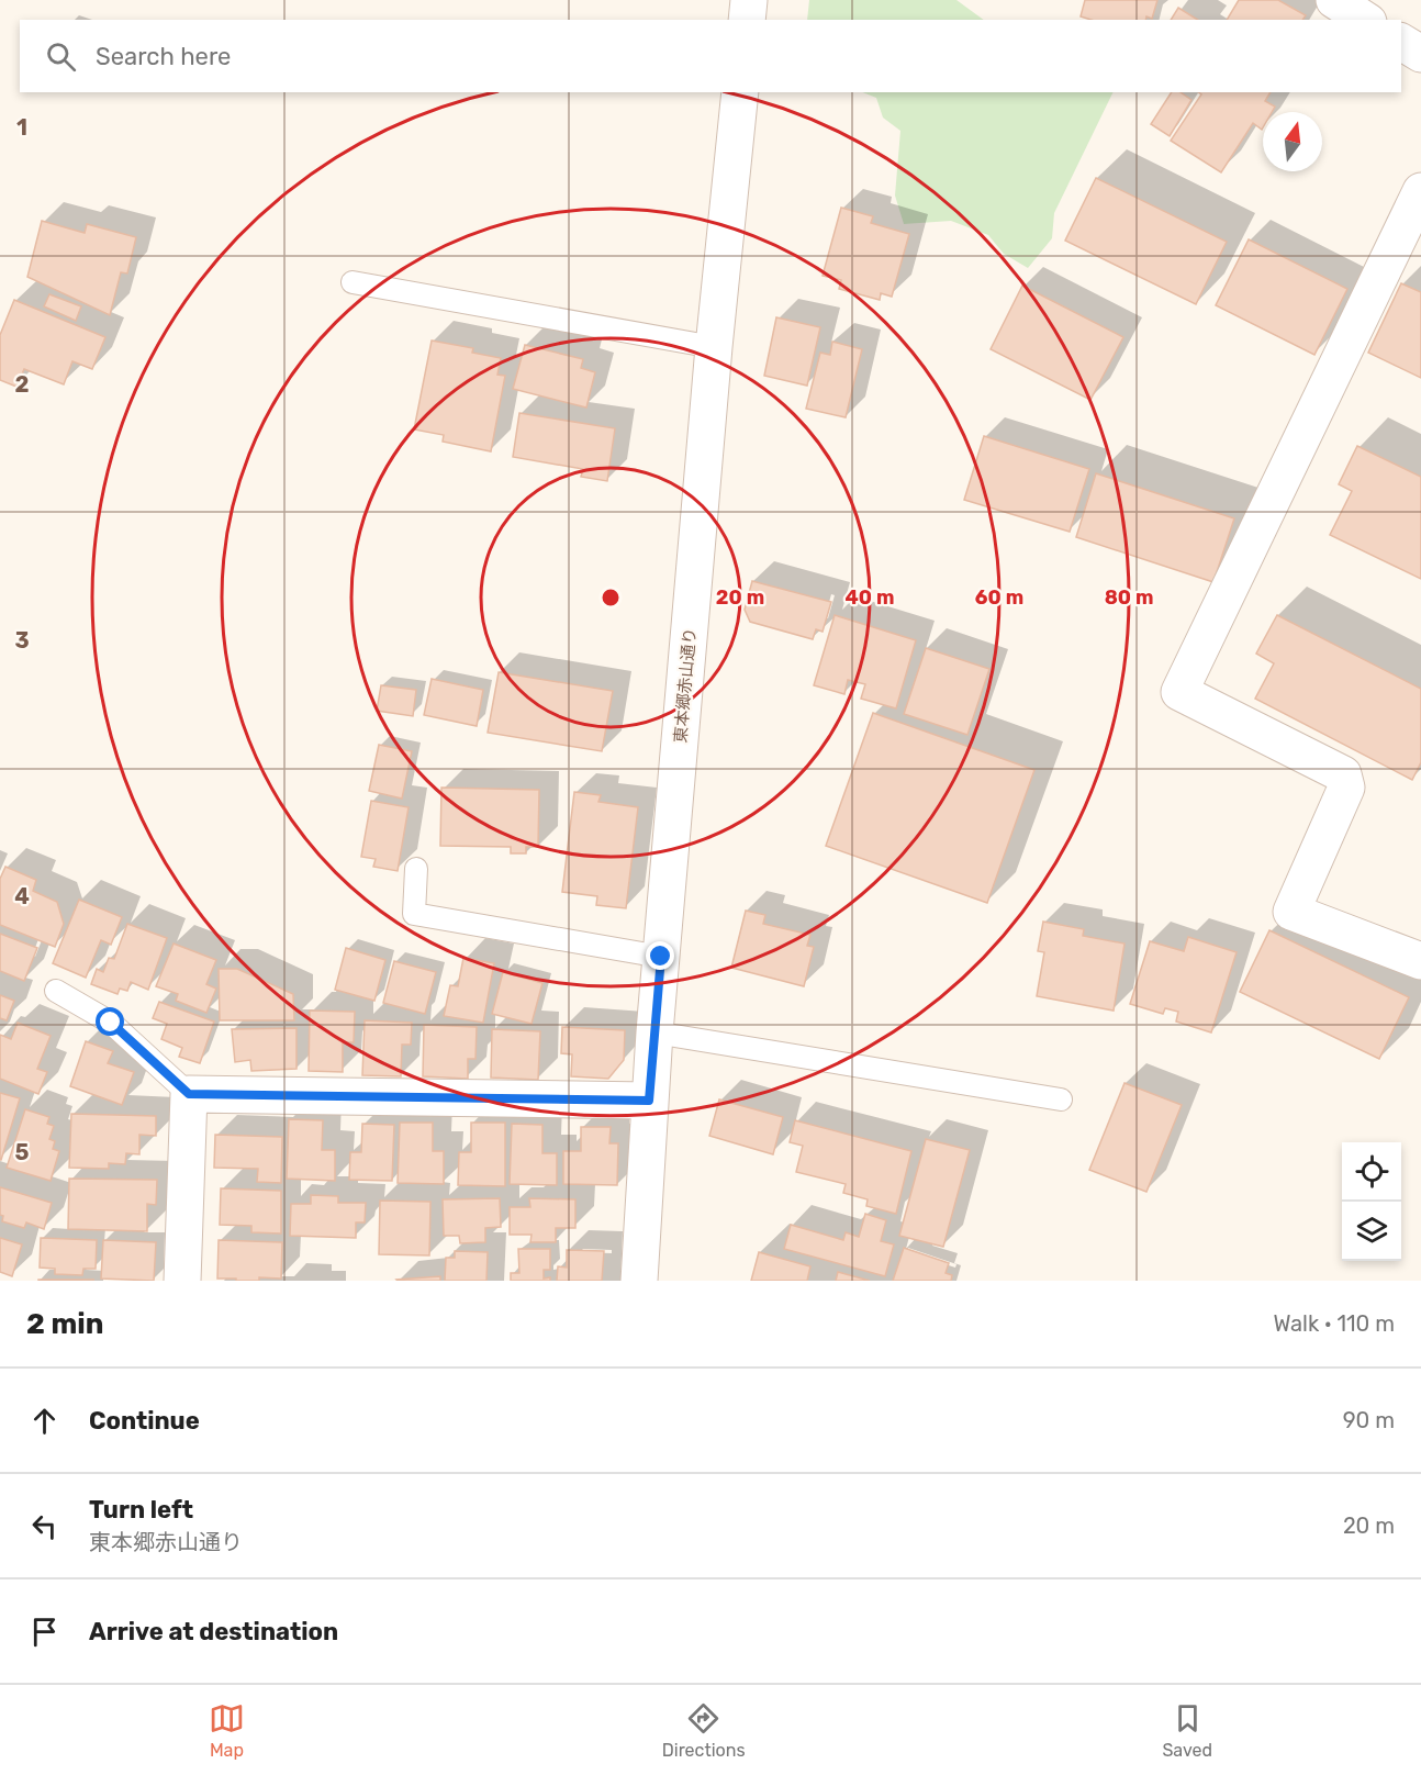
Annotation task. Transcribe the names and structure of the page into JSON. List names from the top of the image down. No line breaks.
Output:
{"streets":{"street":["東本郷赤山通り"]},"north":"top","page":{"search":"Search here","heading":["2 min","Walk · 110 m"],"list":[["Continue","90 m"],["Turn left","東本郷赤山通り","20 m"],"Arrive at destination"],"nav":["Map","Directions","Saved"]},"grid":{"rows":["1","2","3","4","5"]},"rings":["20 m","40 m","60 m","80 m"]}
